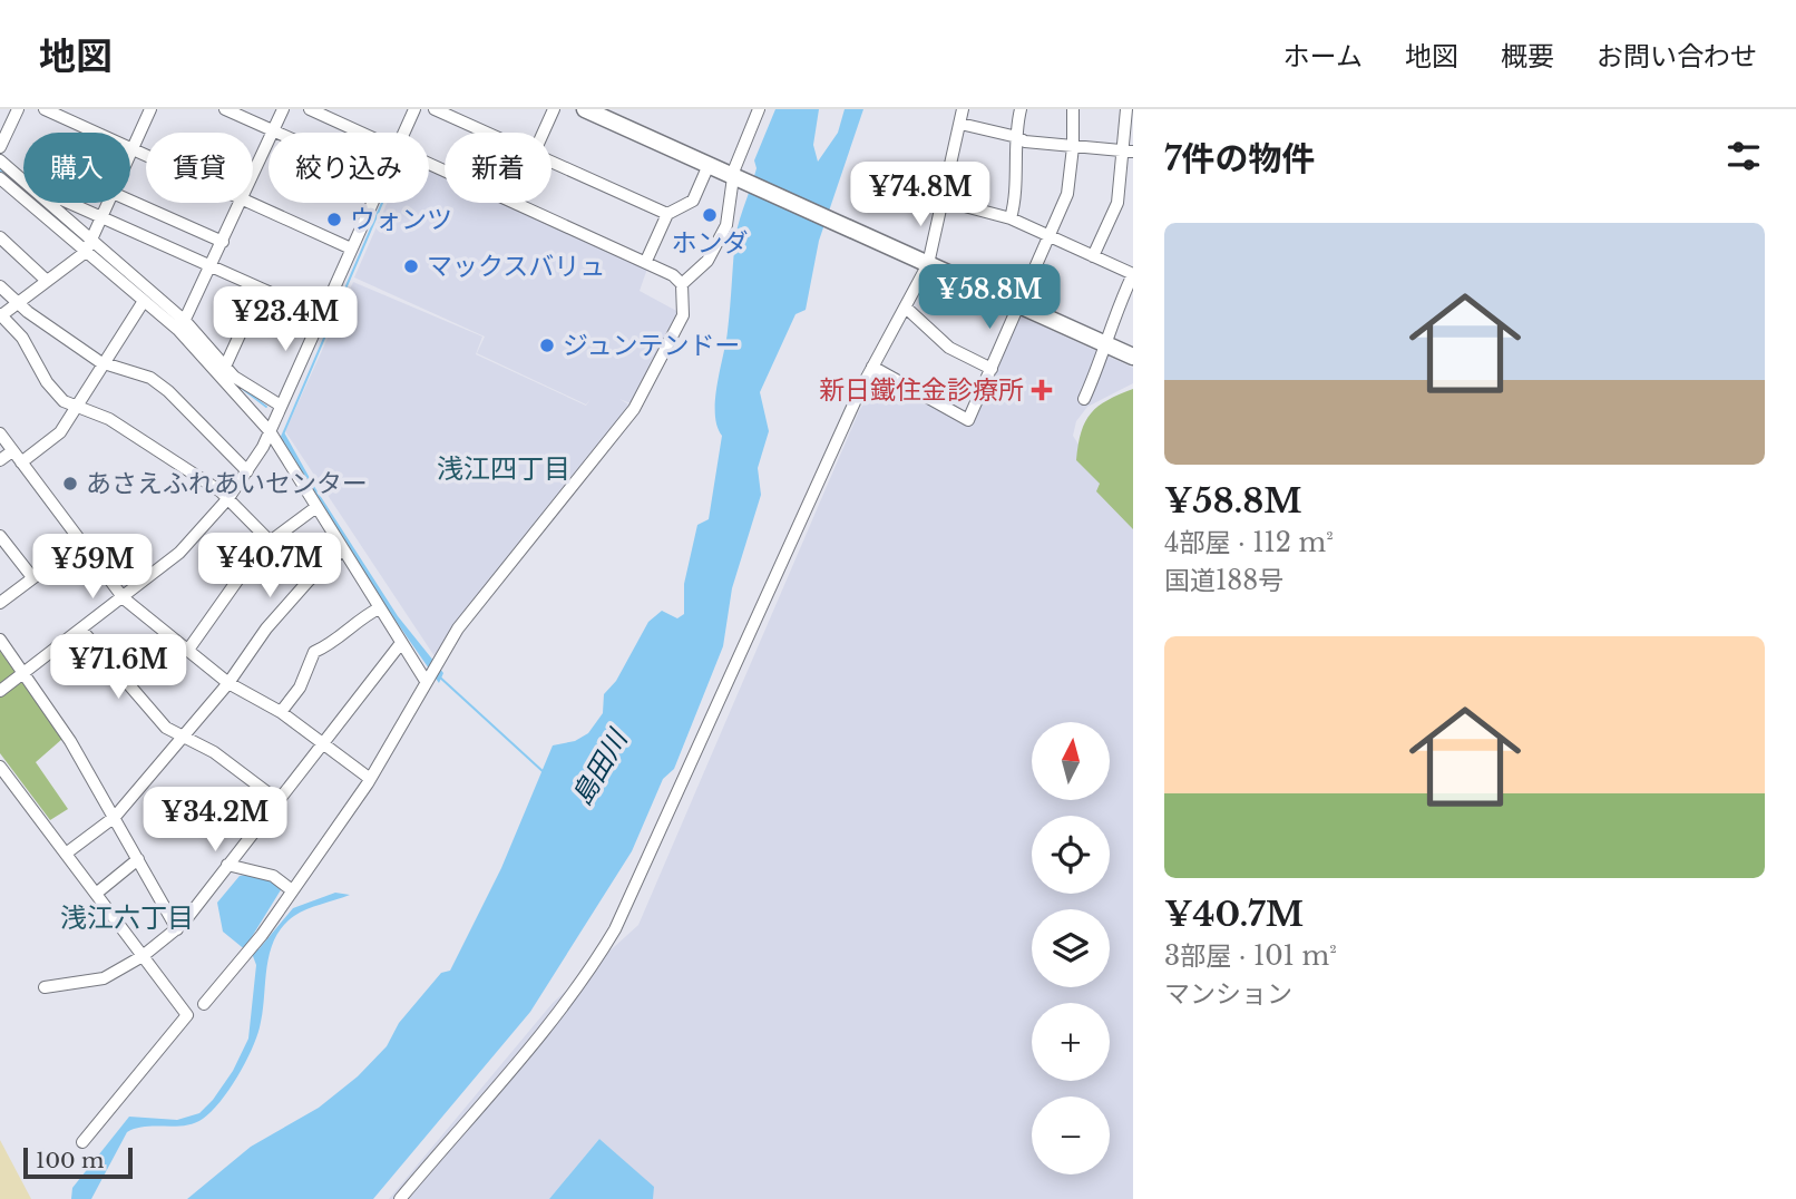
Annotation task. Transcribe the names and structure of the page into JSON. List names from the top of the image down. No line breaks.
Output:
{"districts":["浅江四丁目","浅江六丁目"],"water":["島田川"],"places":{"other":["ホンダ","ウォンツ","マックスバリュ","ジュンテンドー","あさえふれあいセンター"],"health":["新日鐵住金診療所"]},"scale_bar":"100 m","north":"top","page":{"header":"地図","nav":["ホーム","地図","概要","お問い合わせ"],"heading":"7件の物件","chip":["購入","賃貸","絞り込み","新着"],"price":["¥74.8M","¥58.8M","¥23.4M","¥40.7M","¥59M","¥71.6M","¥34.2M"],"list":[{"name":"¥58.8M","note":"4部屋 · 112 m² · 国道188号"},{"name":"¥40.7M","note":"3部屋 · 101 m² · マンション"}],"map_buttons":["+","−"],"scale":"100 m"}}
